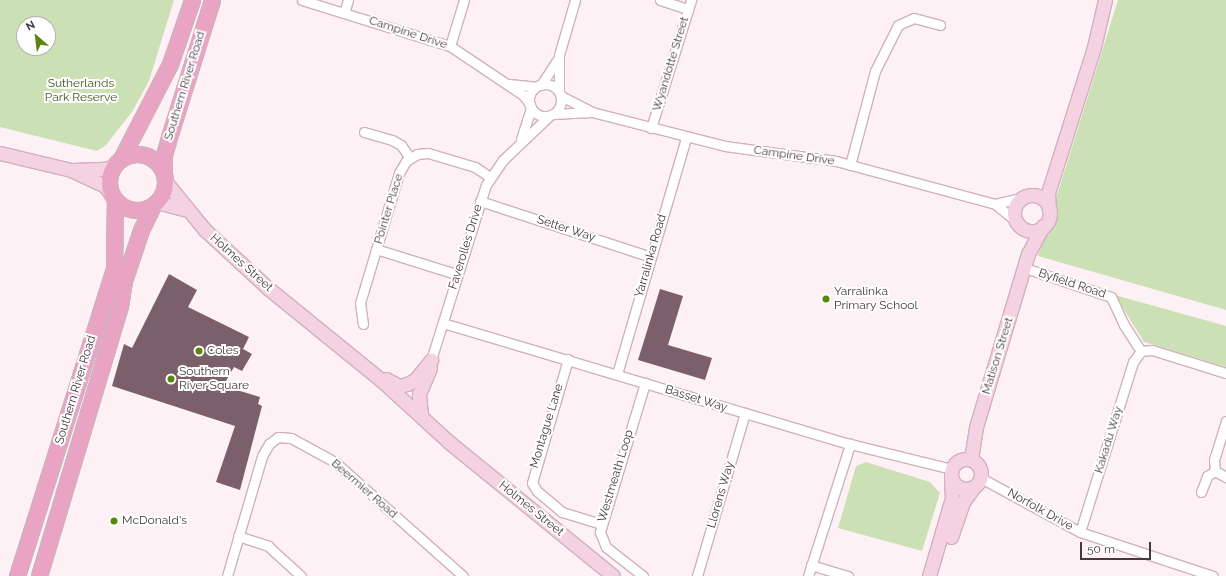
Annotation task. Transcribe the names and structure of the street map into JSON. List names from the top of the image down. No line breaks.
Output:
{"streets":{"main road":["Southern River Road","Holmes Street","Matison Street"],"street":["Campine Drive","Wyandotte Street","Pointer Place","Setter Way","Faverolles Drive","Yarralinka Road","Byfield Road","Basset Way","Montague Lane","Kakadu Way","Westmeath Loop","Beermier Road","Llorens Way","Norfolk Drive"]},"crossings":[["Campine Drive","Wyandotte Street"],["Campine Drive","Faverolles Drive"],["Campine Drive","Yarralinka Road"],["Campine Drive","Matison Street"],["Southern River Road","Holmes Street"],["Setter Way","Faverolles Drive"],["Setter Way","Yarralinka Road"],["Faverolles Drive","Basset Way"],["Yarralinka Road","Basset Way"],["Byfield Road","Matison Street"],["Byfield Road","Kakadu Way"],["Matison Street","Basset Way"],["Matison Street","Norfolk Drive"],["Basset Way","Montague Lane"],["Basset Way","Westmeath Loop"],["Basset Way","Llorens Way"],["Basset Way","Norfolk Drive"],["Montague Lane","Westmeath Loop"],["Kakadu Way","Norfolk Drive"]],"parks":["Sutherlands Park Reserve"],"places":["Yarralinka Primary School","Coles","Southern River Square","McDonald's"],"scale_bar":"50 m","north":"top left"}
